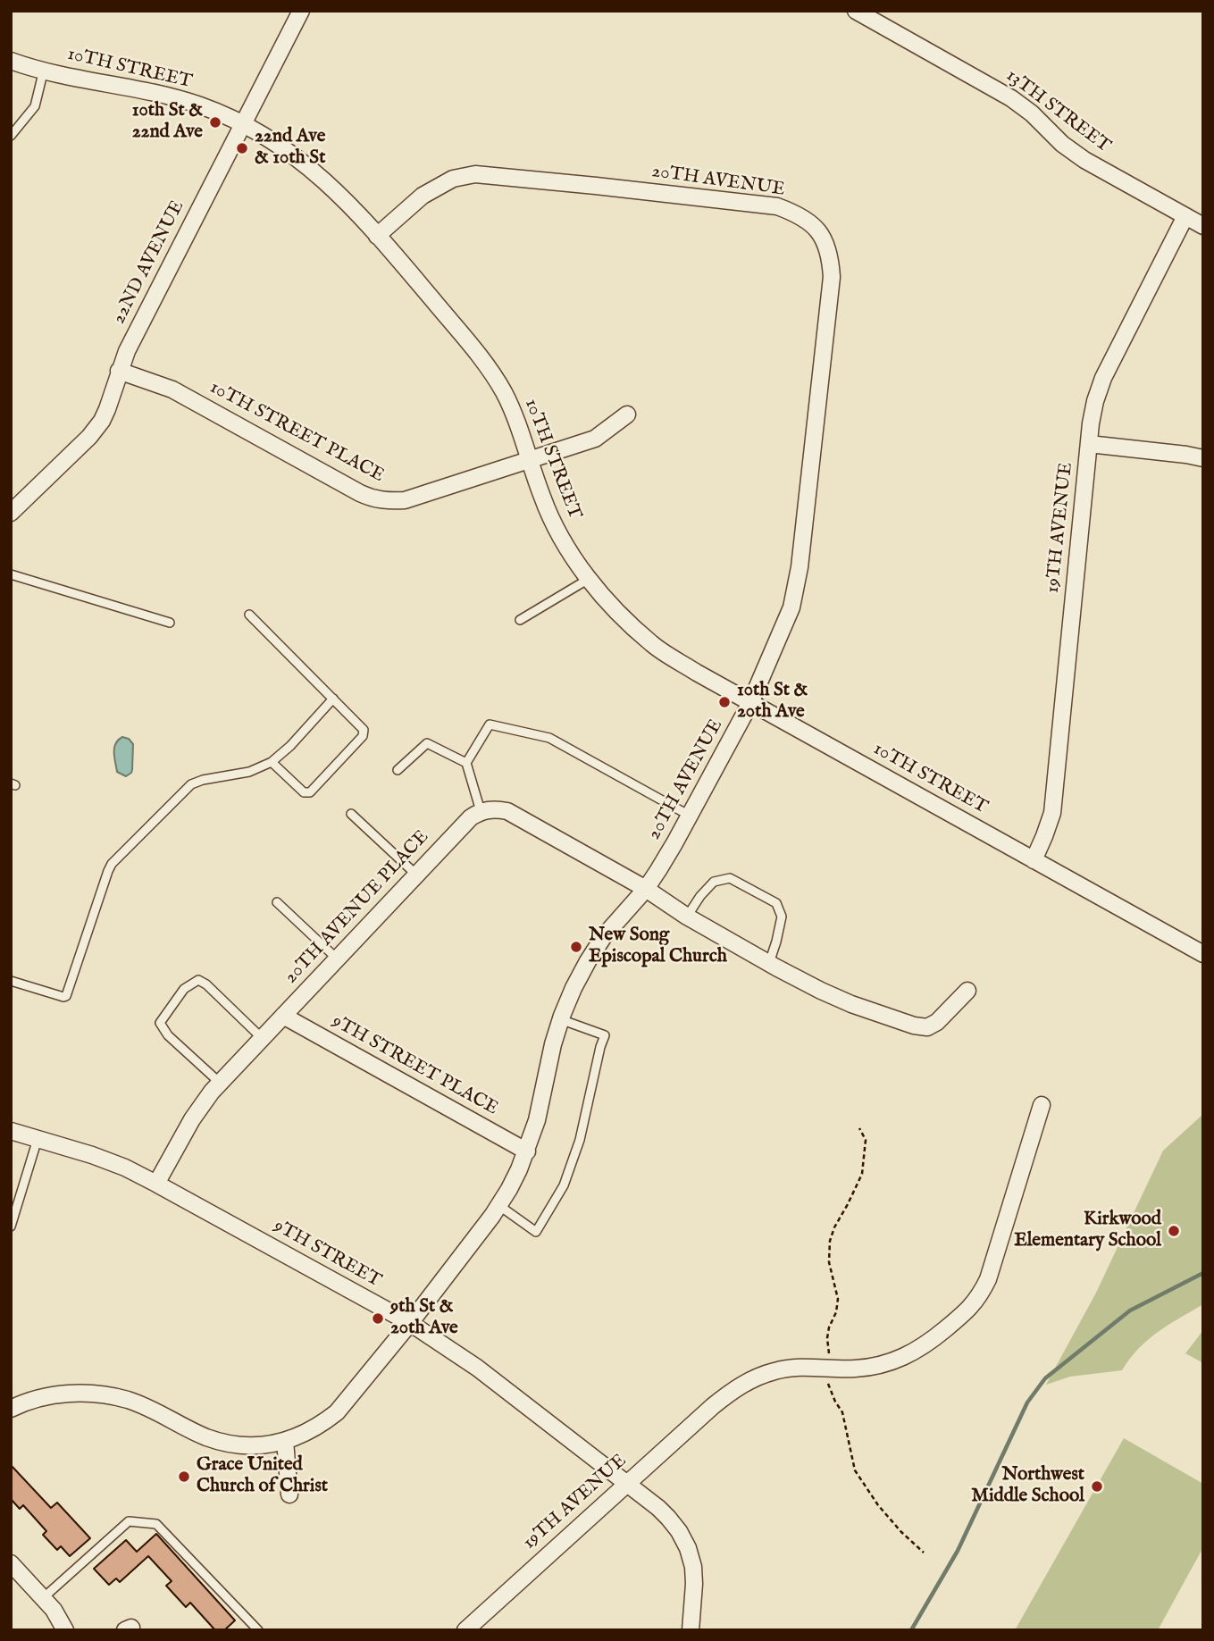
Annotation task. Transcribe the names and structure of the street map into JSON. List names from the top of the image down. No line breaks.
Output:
{"streets":{"street":["10TH STREET","13TH STREET","20TH AVENUE","22ND AVENUE","10TH STREET PLACE","19TH AVENUE","20TH AVENUE PLACE","9TH STREET PLACE","9TH STREET"]},"crossings":[["10TH STREET","20TH AVENUE"],["10TH STREET","22ND AVENUE"],["10TH STREET","10TH STREET PLACE"],["10TH STREET","19TH AVENUE"],["13TH STREET","19TH AVENUE"],["20TH AVENUE","9TH STREET PLACE"],["20TH AVENUE","9TH STREET"],["22ND AVENUE","10TH STREET PLACE"],["19TH AVENUE","9TH STREET"],["20TH AVENUE PLACE","9TH STREET PLACE"],["20TH AVENUE PLACE","9TH STREET"]],"places":["10th St & 22nd Ave","22nd Ave & 10th St","10th St & 20th Ave","New Song Episcopal Church","Kirkwood Elementary School","9th St & 20th Ave","Grace United Church of Christ","Northwest Middle School"]}
